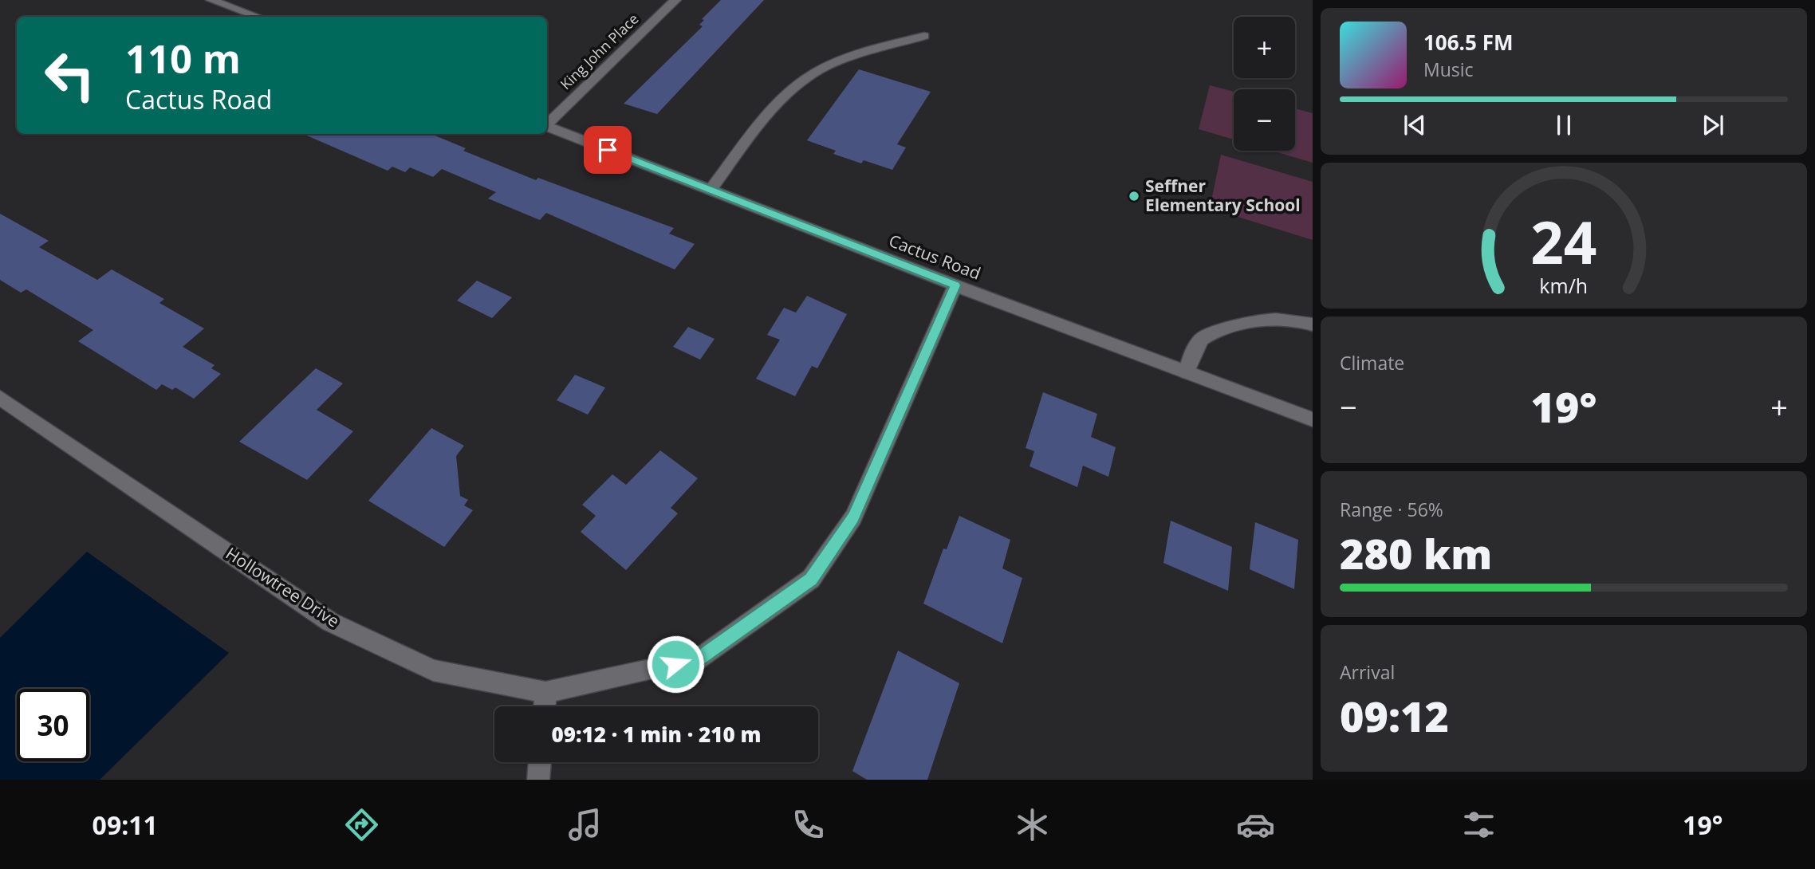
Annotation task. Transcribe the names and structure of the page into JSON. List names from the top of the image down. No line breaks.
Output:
{"streets":{"street":["King John Place","Cactus Road","Hollowtree Drive"]},"crossings":[["Cactus Road","Hollowtree Drive"]],"places":["Seffner Elementary School"],"page":{"map_buttons":["+","−"],"turn":["110 m","Cactus Road"],"song":["106.5 FM","Music"],"tile":["Climate",["Range · 56%","280 km"],["Arrival","09:12"]],"heat":["−","19°","+"],"limit":"30","trip":"09:12 · 1 min · 210 m","tabs":["09:11","19°"],"gauge":["24","km/h"]}}
